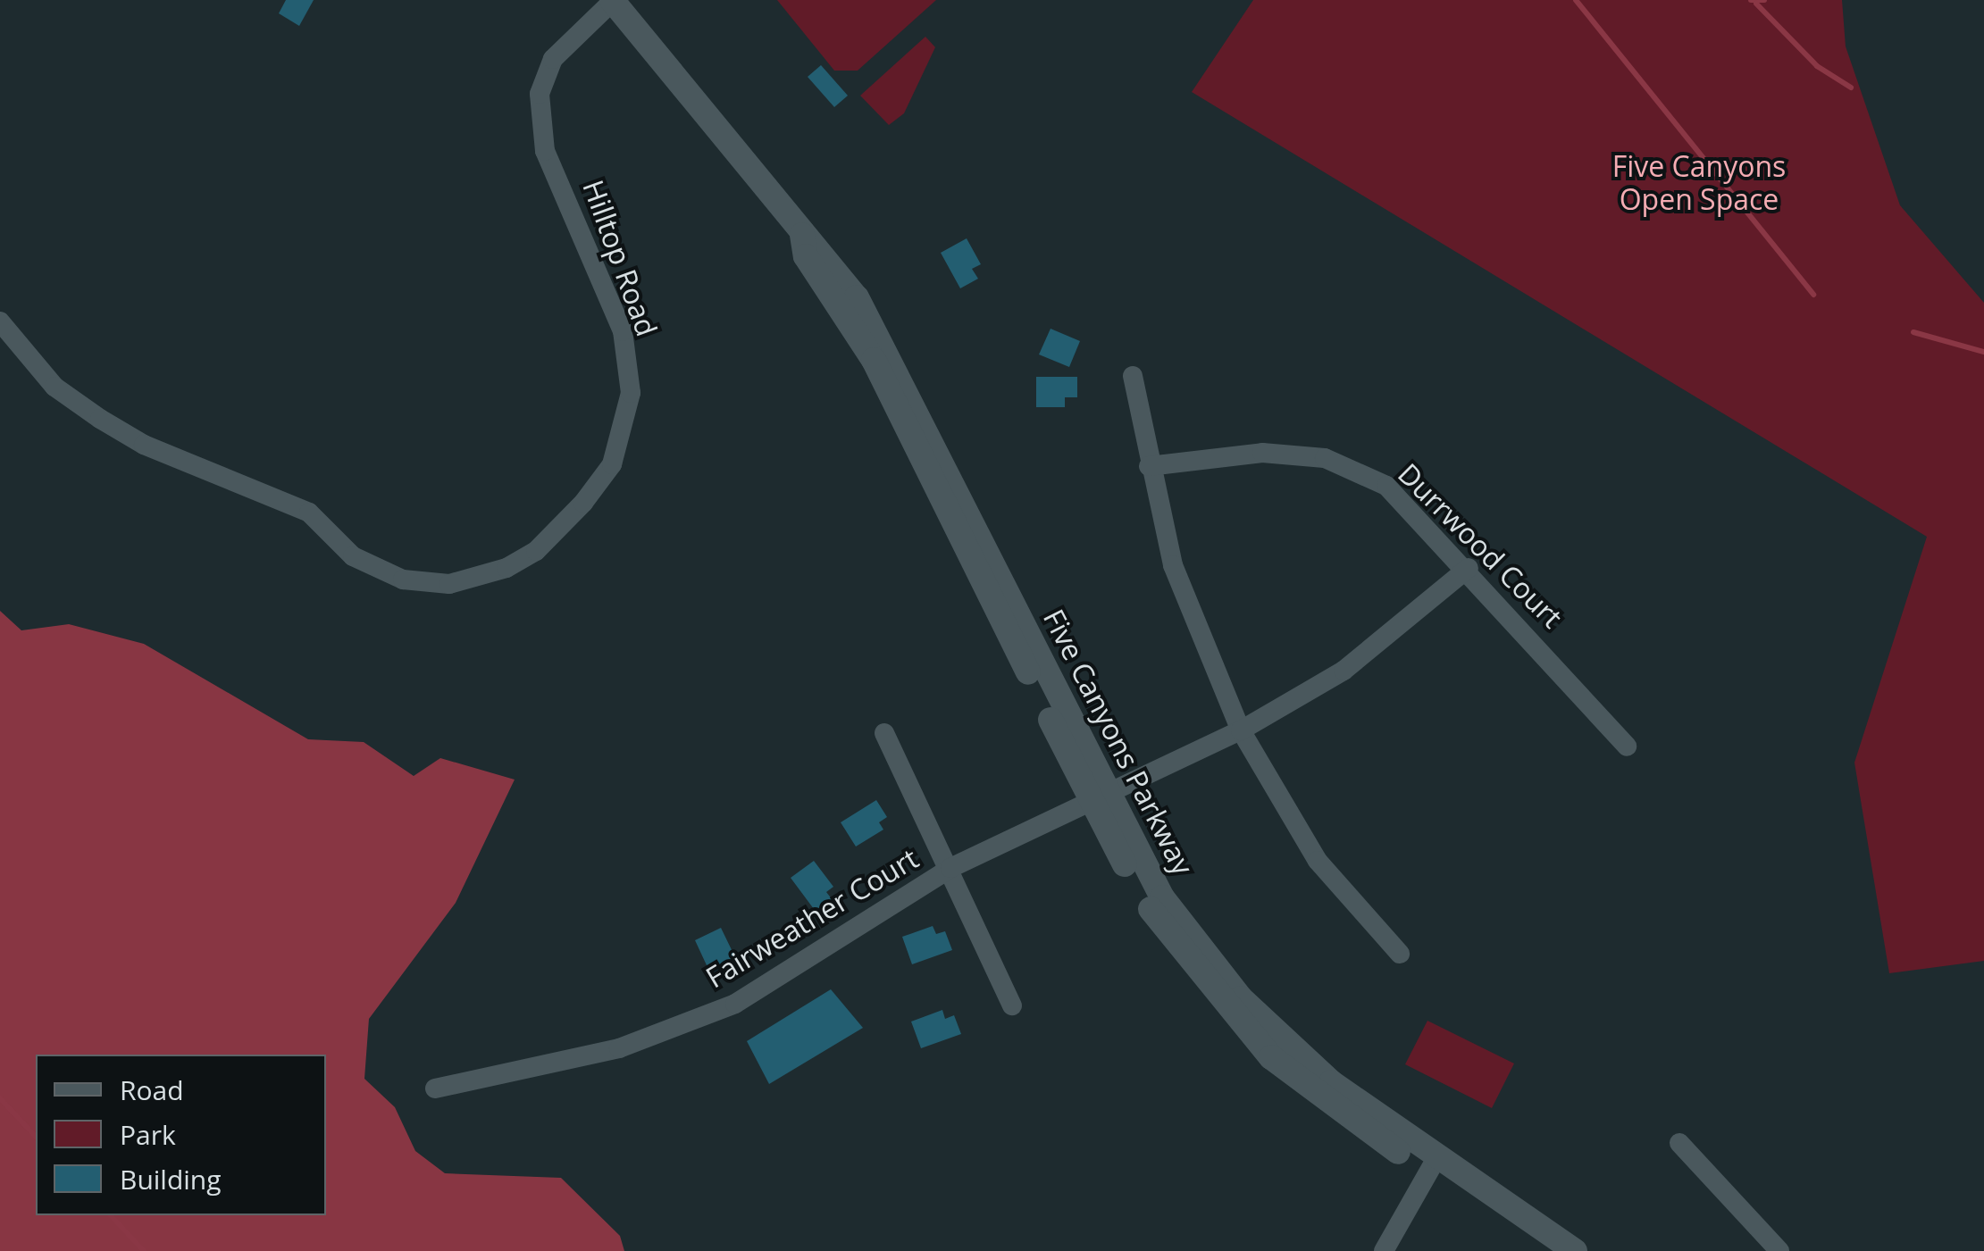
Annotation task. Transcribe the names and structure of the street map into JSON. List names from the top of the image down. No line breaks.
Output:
{"streets":{"main road":["Five Canyons Parkway"],"street":["Hilltop Road","Durrwood Court","Fairweather Court"]},"crossings":[["Hilltop Road","Five Canyons Parkway"],["Durrwood Court","Fairweather Court"],["Five Canyons Parkway","Fairweather Court"]],"parks":["Five Canyons Open Space"],"legend":["Road","Park","Building"]}
